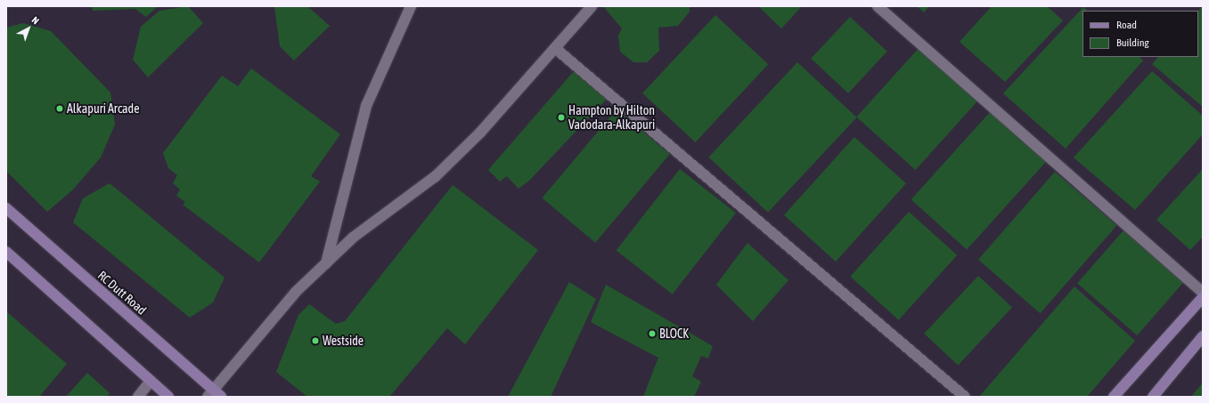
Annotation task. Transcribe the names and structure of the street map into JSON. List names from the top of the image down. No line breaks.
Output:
{"streets":{"main road":["RC Dutt Road"]},"places":["Alkapuri Arcade","Hampton by Hilton Vadodara-Alkapuri","BLOCK","Westside"],"legend":["Road","Building"],"north":"top right"}
